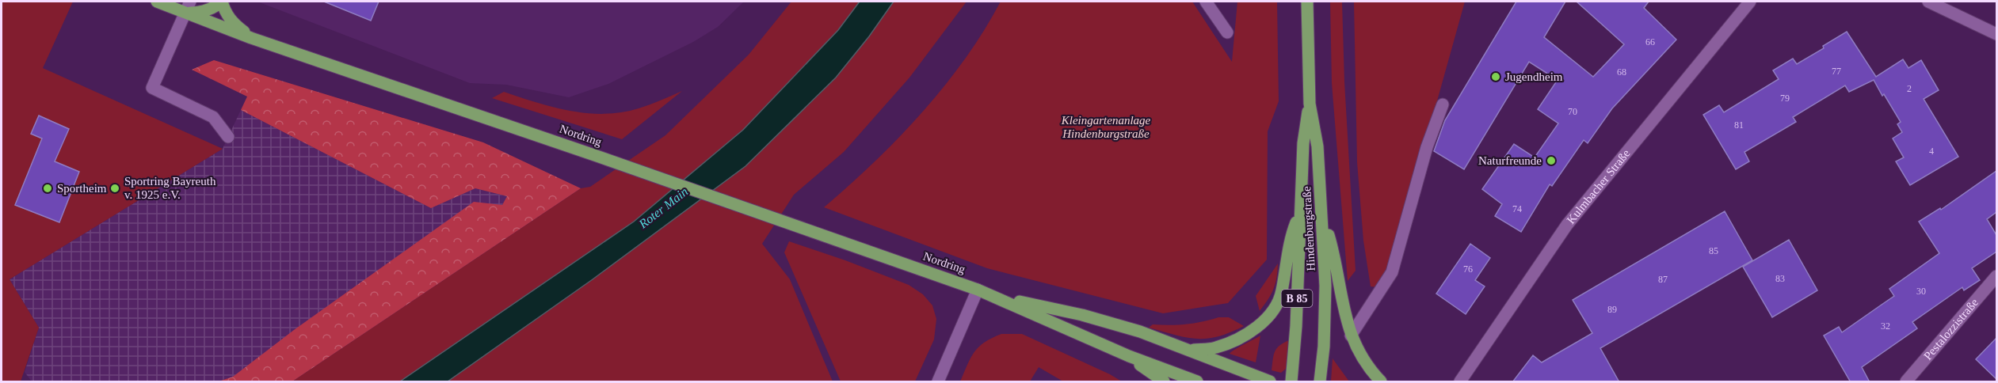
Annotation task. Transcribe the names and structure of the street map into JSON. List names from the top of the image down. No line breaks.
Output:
{"streets":{"main road":["Nordring","Hindenburgstraße","B 85"],"street":["Kulmbacher Straße","Pestalozzistraße"]},"water":["Roter Main"],"parks":["Kleingartenanlage Hindenburgstraße"],"places":["Jugendheim","Naturfreunde","Sportheim","Sportring Bayreuth v. 1925 e.V."],"house_numbers":["66","77","68","2","79","70","81","4","74","85","76","83","87","30","89","32"]}
